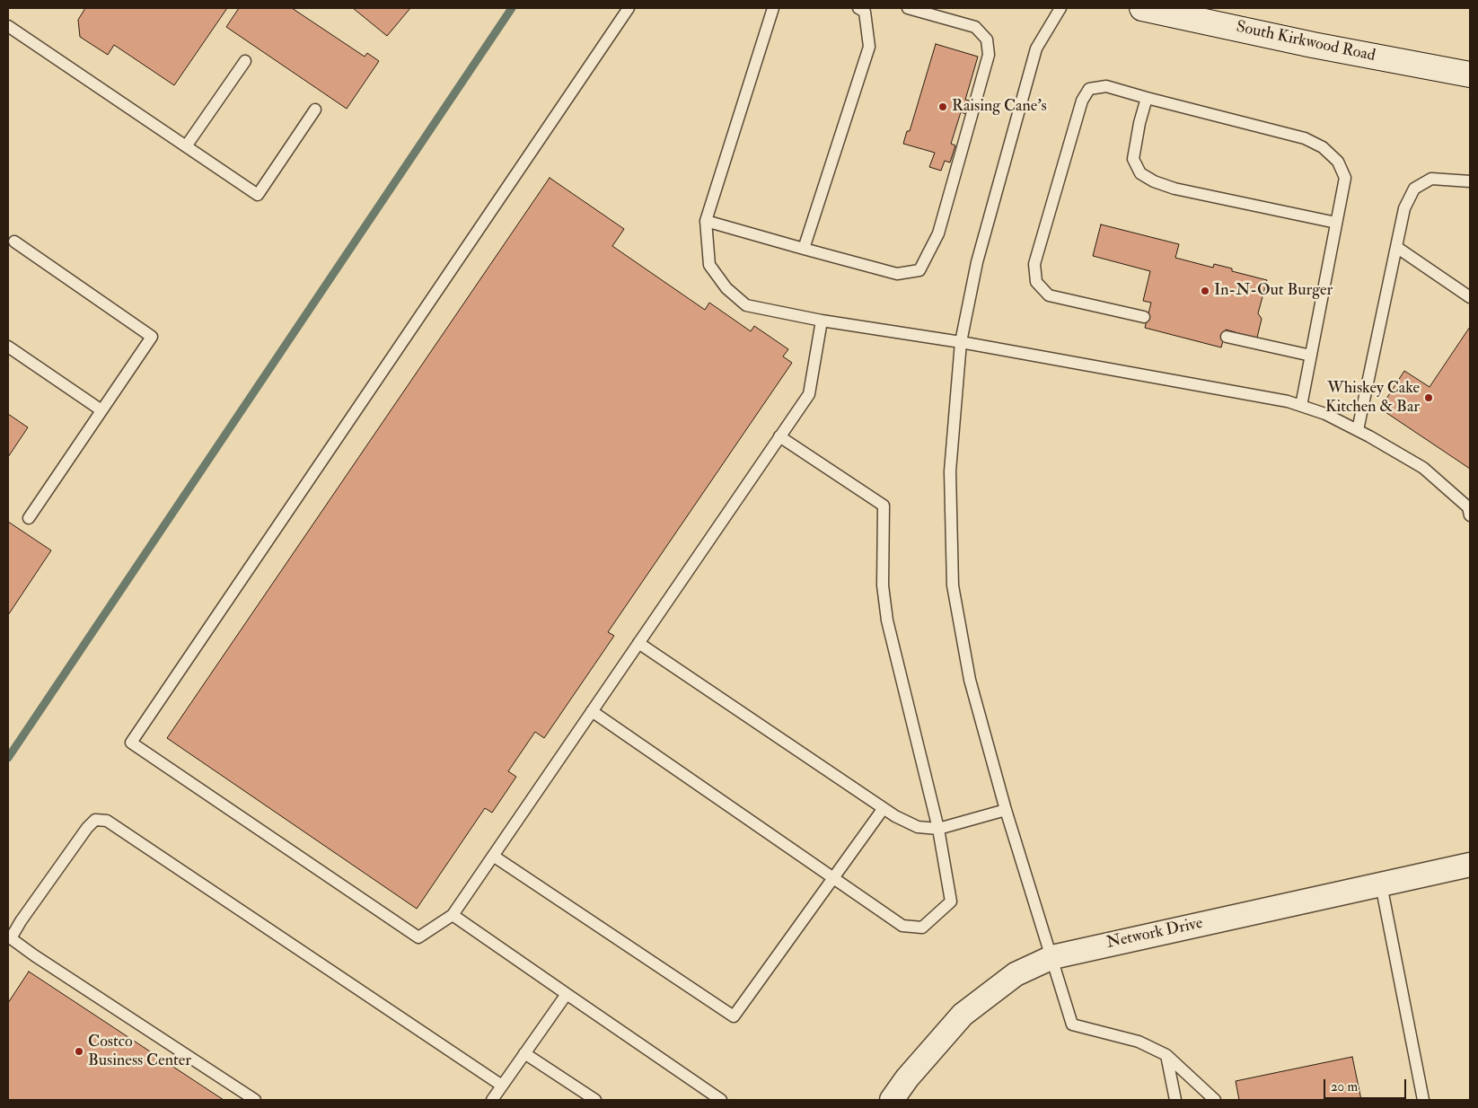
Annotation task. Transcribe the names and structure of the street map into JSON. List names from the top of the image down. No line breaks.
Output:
{"streets":{"main road":["South Kirkwood Road"],"street":["Network Drive"]},"places":["Raising Cane's","In-N-Out Burger","Whiskey Cake Kitchen & Bar","Costco Business Center"],"scale_bar":"20 m"}
